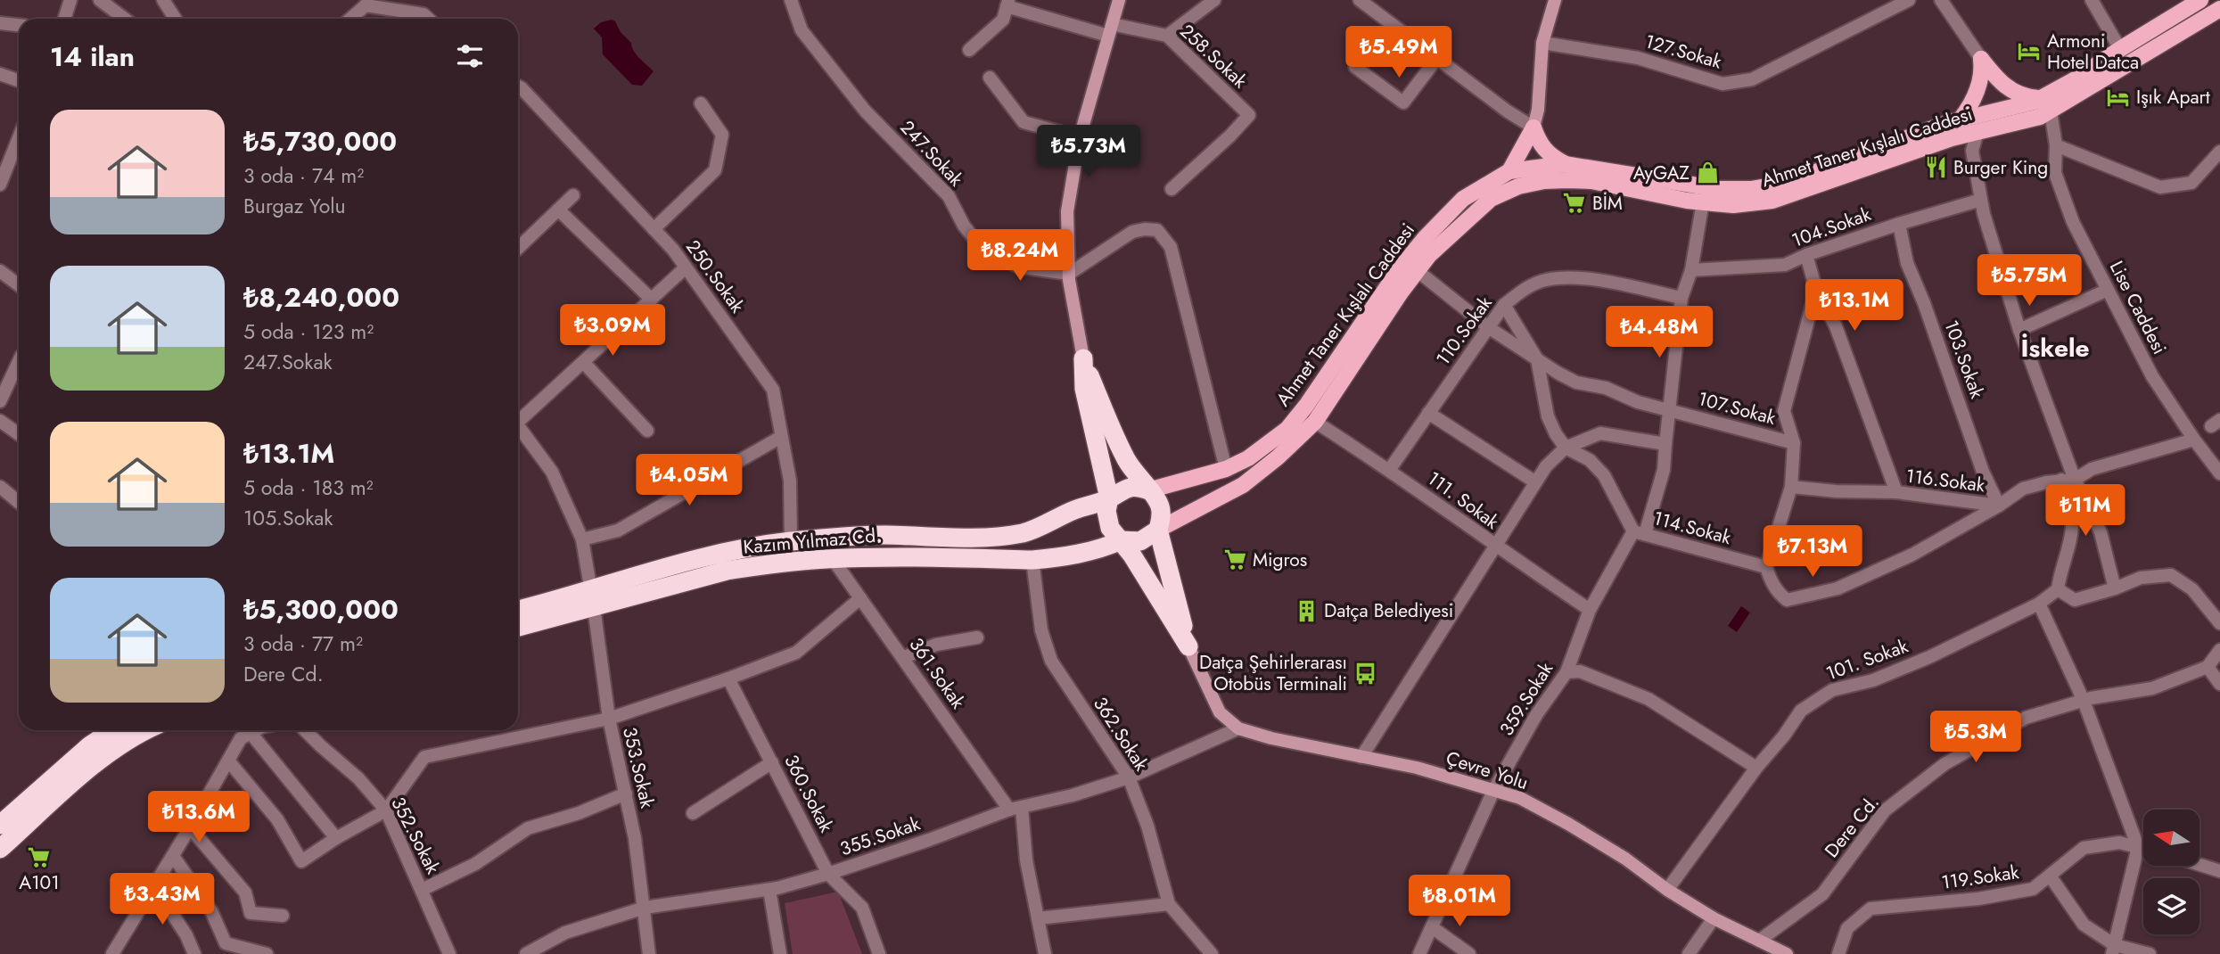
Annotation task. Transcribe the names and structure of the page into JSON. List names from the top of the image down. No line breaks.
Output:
{"streets":{"highway":["Kazım Yılmaz Cd."],"main road":["Ahmet Taner Kışlalı Caddesi"],"street":["127.Sokak","258.Sokak","247.Sokak","104.Sokak","250.Sokak","Lise Caddesi","110.Sokak","103.Sokak","107.Sokak","116.Sokak","111. Sokak","114.Sokak","101. Sokak","361.Sokak","359.Sokak","362.Sokak","353.Sokak","Çevre Yolu","360.Sokak","Dere Cd.","352.Sokak","355.Sokak","119.Sokak"]},"crossings":[["Ahmet Taner Kışlalı Caddesi","Lise Caddesi"],["Ahmet Taner Kışlalı Caddesi","107.Sokak"],["Ahmet Taner Kışlalı Caddesi","111. Sokak"],["Ahmet Taner Kışlalı Caddesi","Kazım Yılmaz Cd."],["Ahmet Taner Kışlalı Caddesi","359.Sokak"],["104.Sokak","103.Sokak"],["104.Sokak","359.Sokak"],["250.Sokak","Kazım Yılmaz Cd."],["Lise Caddesi","116.Sokak"],["110.Sokak","107.Sokak"],["110.Sokak","111. Sokak"],["110.Sokak","359.Sokak"],["103.Sokak","116.Sokak"],["107.Sokak","359.Sokak"],["111. Sokak","359.Sokak"],["114.Sokak","359.Sokak"],["Kazım Yılmaz Cd.","361.Sokak"],["Kazım Yılmaz Cd.","362.Sokak"],["Kazım Yılmaz Cd.","353.Sokak"],["101. Sokak","Çevre Yolu"],["361.Sokak","355.Sokak"],["359.Sokak","Çevre Yolu"],["362.Sokak","355.Sokak"],["353.Sokak","355.Sokak"],["Çevre Yolu","Dere Cd."],["Çevre Yolu","355.Sokak"],["360.Sokak","355.Sokak"]],"districts":["İskele"],"places":{"hotel":["Armoni Hotel Datca","Işık Apart"],"restaurant":["Burger King"],"shop":["AyGAZ"],"supermarket":["BİM","Migros","A101"],"building":["Datça Belediyesi"],"bus stop":["Datça Şehirlerarası Otobüs Terminali"]},"north":"left","page":{"heading":"14 ilan","price":["₺5.49M","₺5.73M","₺8.24M","₺5.75M","₺13.1M","₺3.09M","₺4.48M","₺4.05M","₺11M","₺7.13M","₺5.3M","₺13.6M","₺3.43M","₺8.01M"],"list":[{"name":"₺5,730,000","note":"3 oda · 74 m² · Burgaz Yolu"},{"name":"₺8,240,000","note":"5 oda · 123 m² · 247.Sokak"},{"name":"₺13.1M","note":"5 oda · 183 m² · 105.Sokak"},{"name":"₺5,300,000","note":"3 oda · 77 m² · Dere Cd."}]}}
